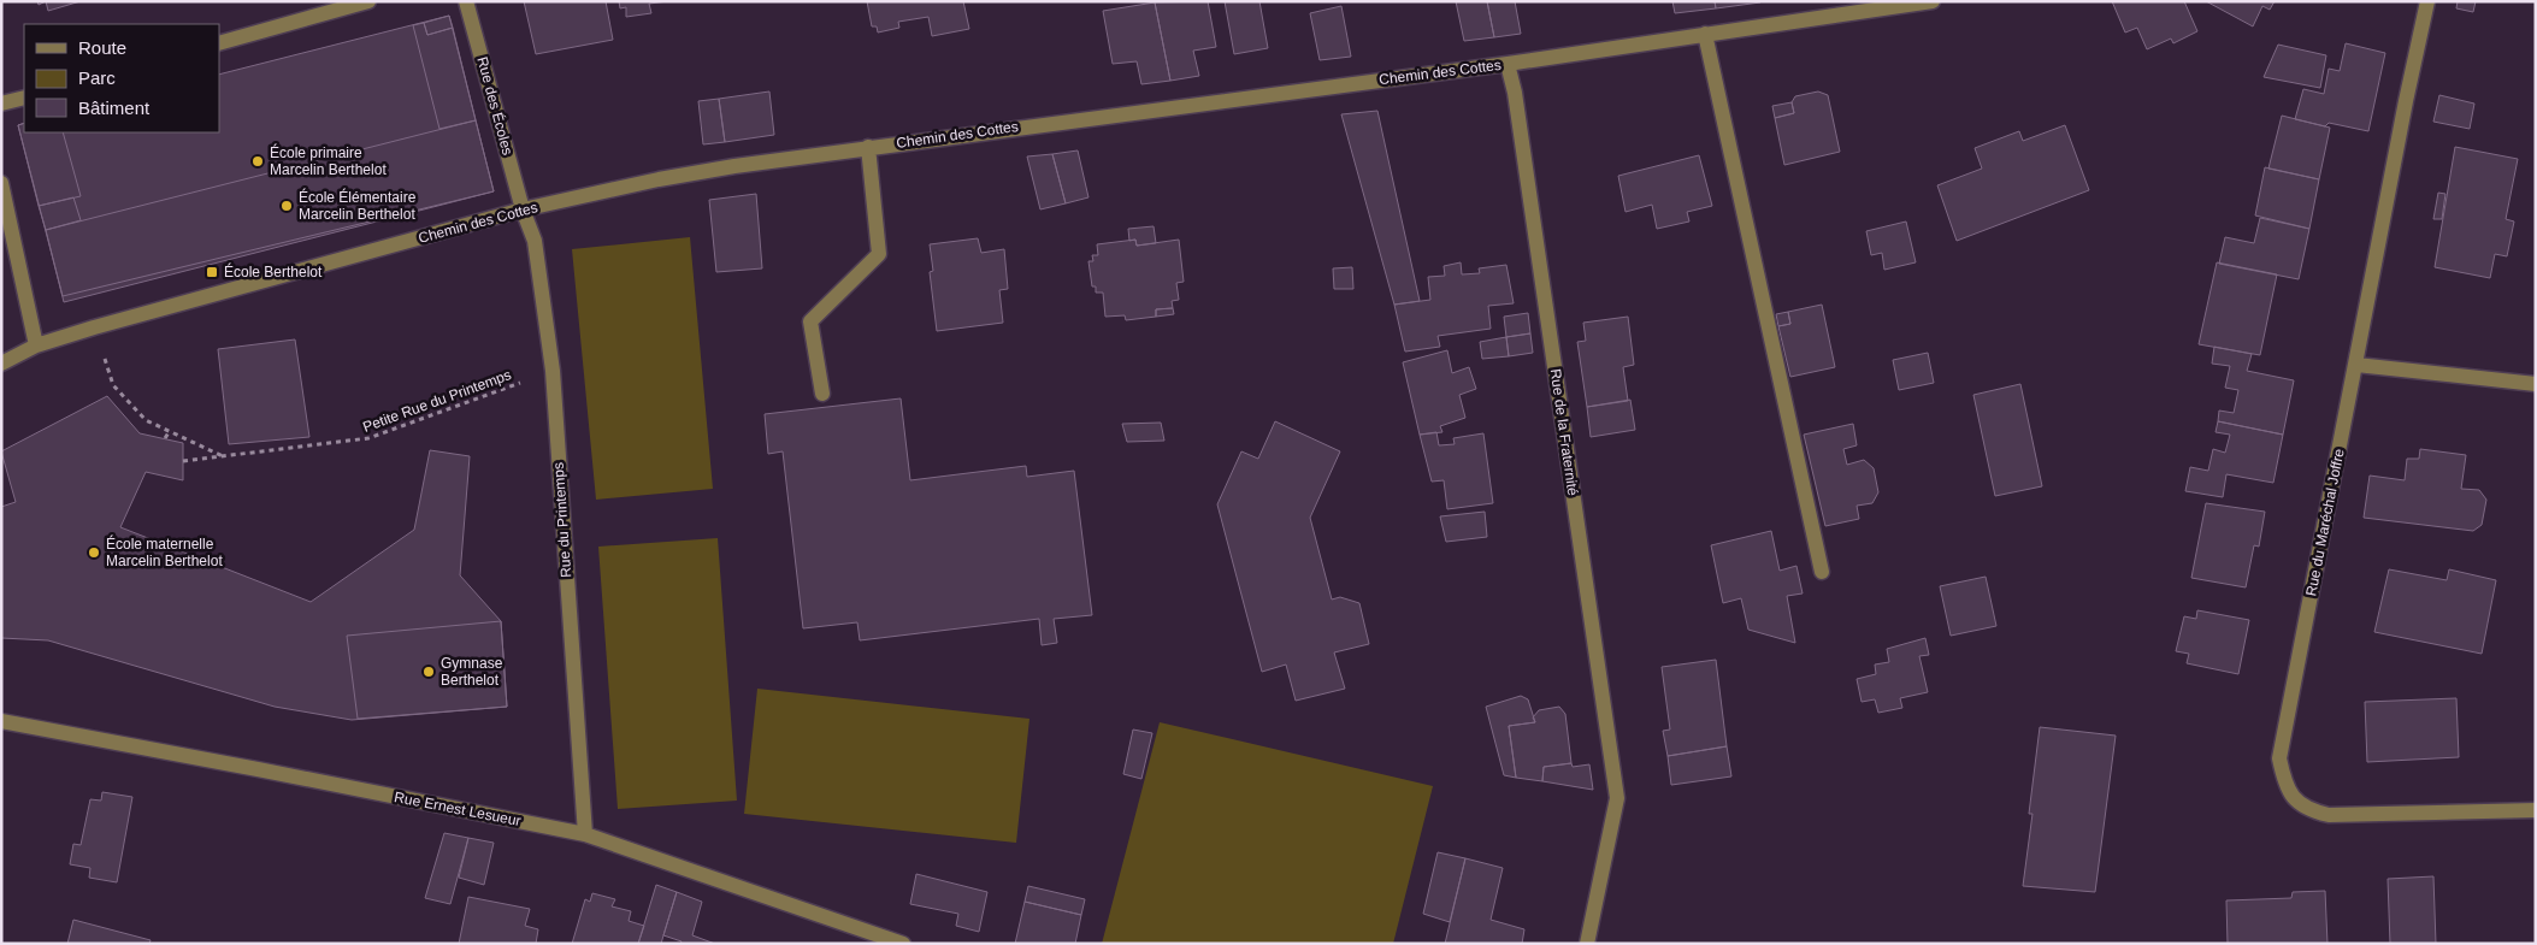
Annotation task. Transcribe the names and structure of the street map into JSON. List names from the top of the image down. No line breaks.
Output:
{"streets":{"street":["Chemin des Cottes","Rue des Écoles","Rue de la Fraternité","Rue du Printemps","Rue du Maréchal Joffre","Rue Ernest Lesueur"],"path":["Petite Rue du Printemps"]},"crossings":[["Chemin des Cottes","Rue des Écoles"],["Chemin des Cottes","Rue de la Fraternité"],["Chemin des Cottes","Rue du Printemps"],["Rue des Écoles","Rue du Printemps"],["Petite Rue du Printemps","Rue du Printemps"],["Rue du Printemps","Rue Ernest Lesueur"]],"places":{"other":["École primaire Marcelin Berthelot","École Élémentaire Marcelin Berthelot","École maternelle Marcelin Berthelot","Gymnase Berthelot"],"transit":["École Berthelot"]},"legend":["Route","Parc","Bâtiment"]}
